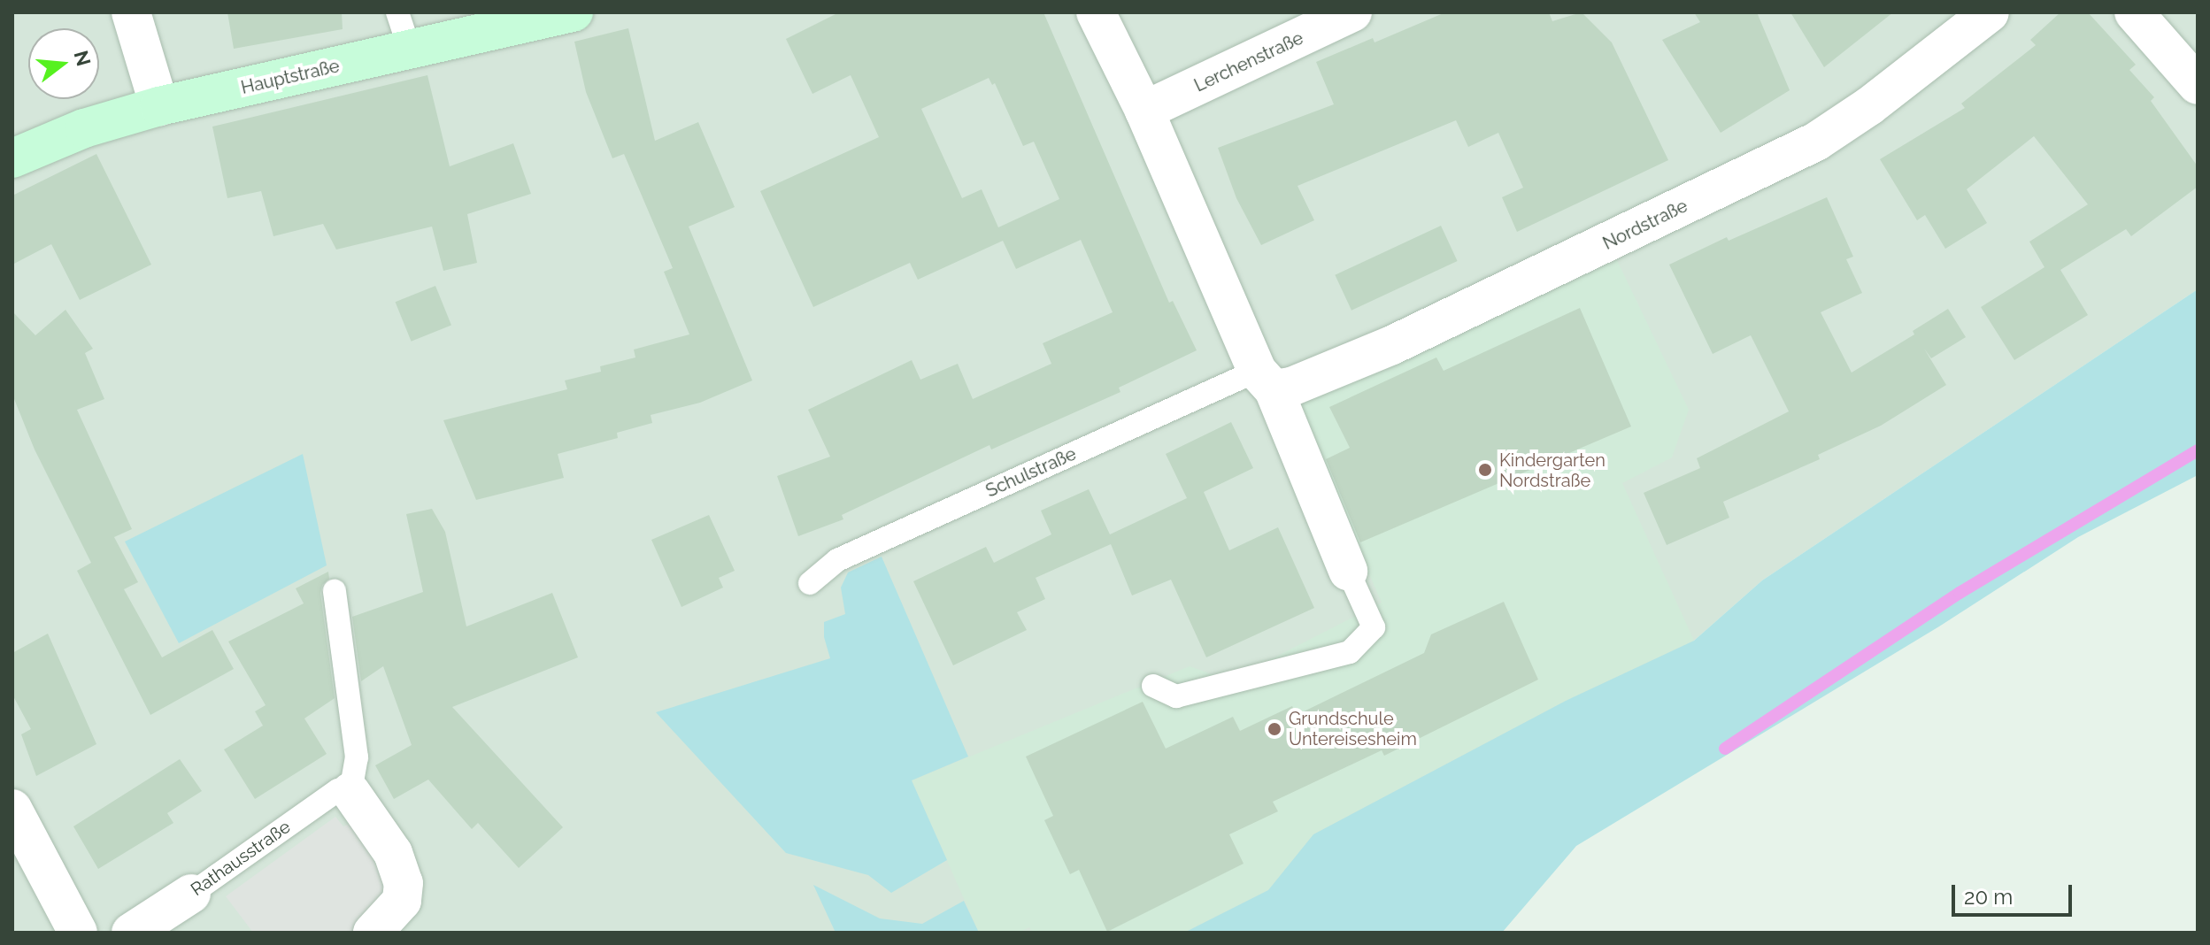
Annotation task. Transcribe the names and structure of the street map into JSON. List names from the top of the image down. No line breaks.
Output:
{"streets":{"main road":["Hauptstraße"],"street":["Lerchenstraße","Nordstraße","Rathausstraße"],"lane":["Schulstraße"]},"crossings":[["Nordstraße","Schulstraße"]],"places":["Kindergarten Nordstraße","Grundschule Untereisesheim"],"scale_bar":"20 m","north":"right"}
